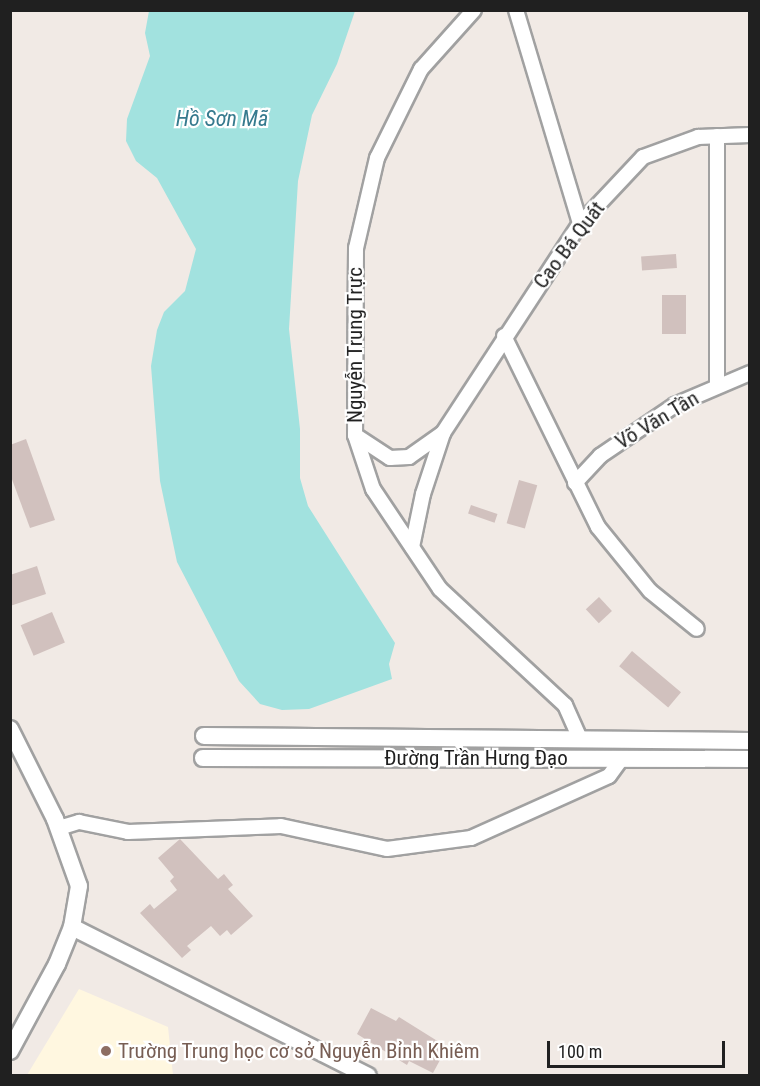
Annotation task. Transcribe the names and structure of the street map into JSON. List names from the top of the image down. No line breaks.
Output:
{"streets":{"street":["Cao Bá Quát","Nguyễn Trung Trực","Võ Văn Tần","Đường Trần Hưng Đạo"]},"crossings":[["Cao Bá Quát","Nguyễn Trung Trực"],["Nguyễn Trung Trực","Đường Trần Hưng Đạo"]],"water":["Hồ Sơn Mã"],"places":["Trường Trung học cơ sở Nguyễn Bỉnh Khiêm"],"scale_bar":"100 m"}
